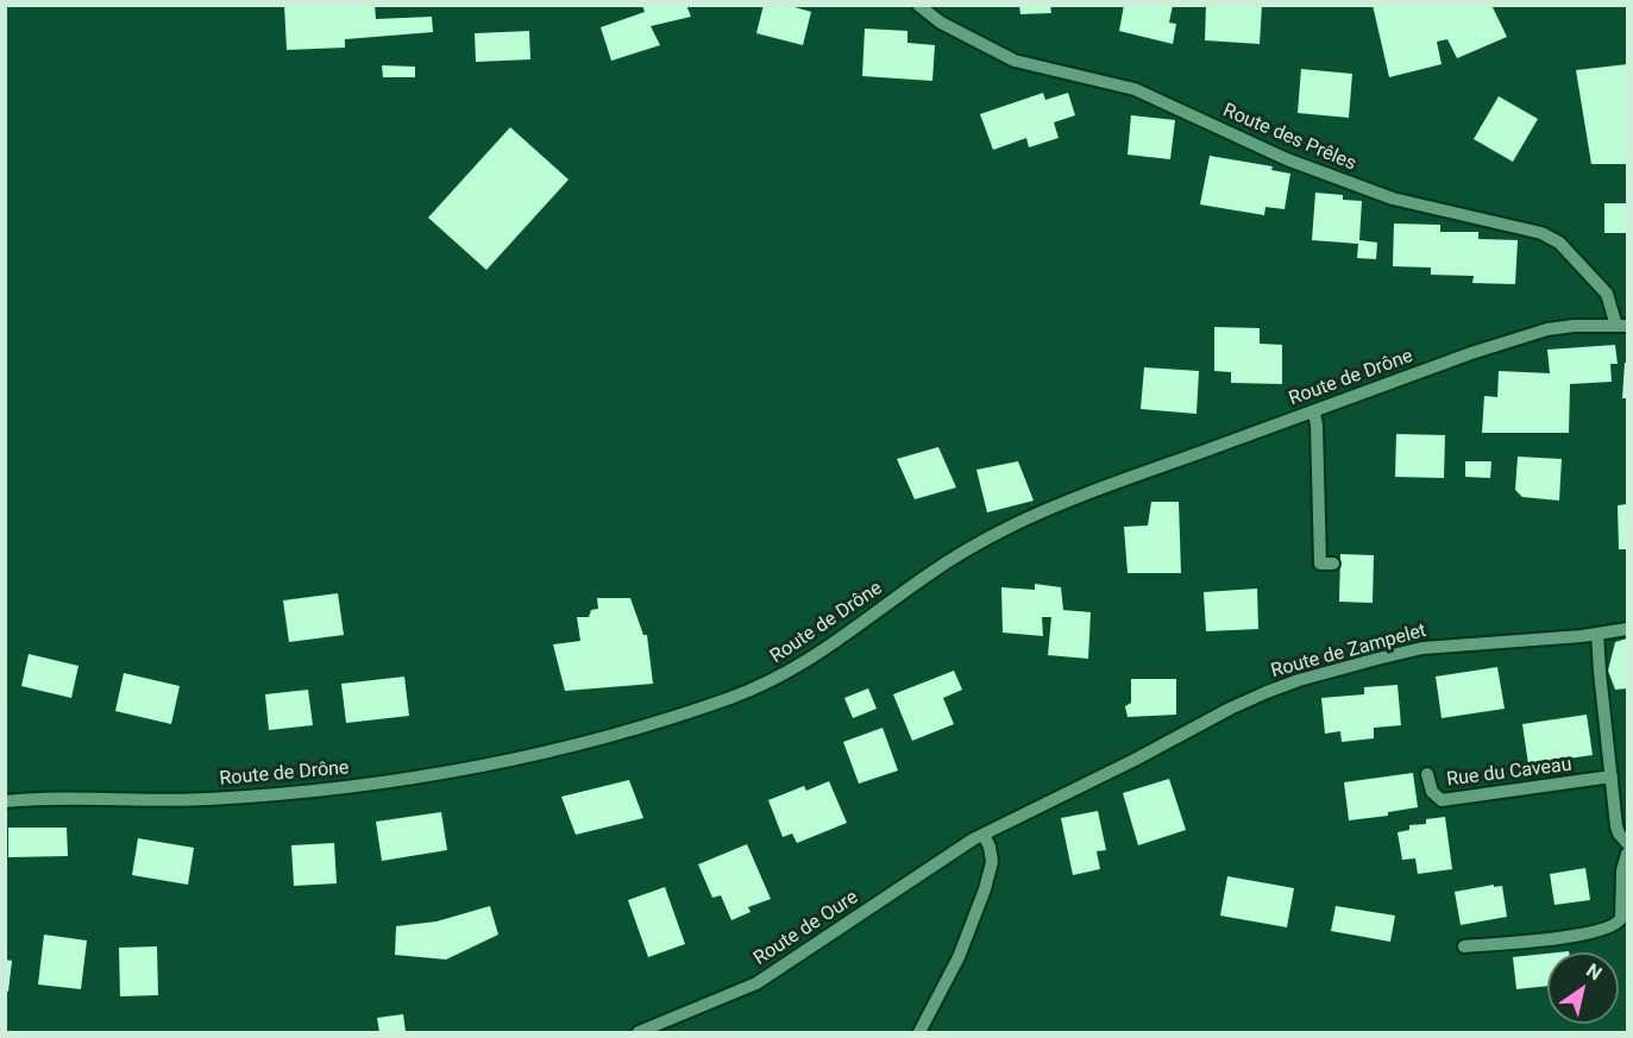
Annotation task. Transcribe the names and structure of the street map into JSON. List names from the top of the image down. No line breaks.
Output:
{"streets":{"street":["Route des Prêles","Route de Drône","Route de Zampelet","Rue du Caveau","Route de Oure"]},"crossings":[["Route des Prêles","Route de Drône"],["Route de Zampelet","Route de Oure"]],"north":"top right"}
